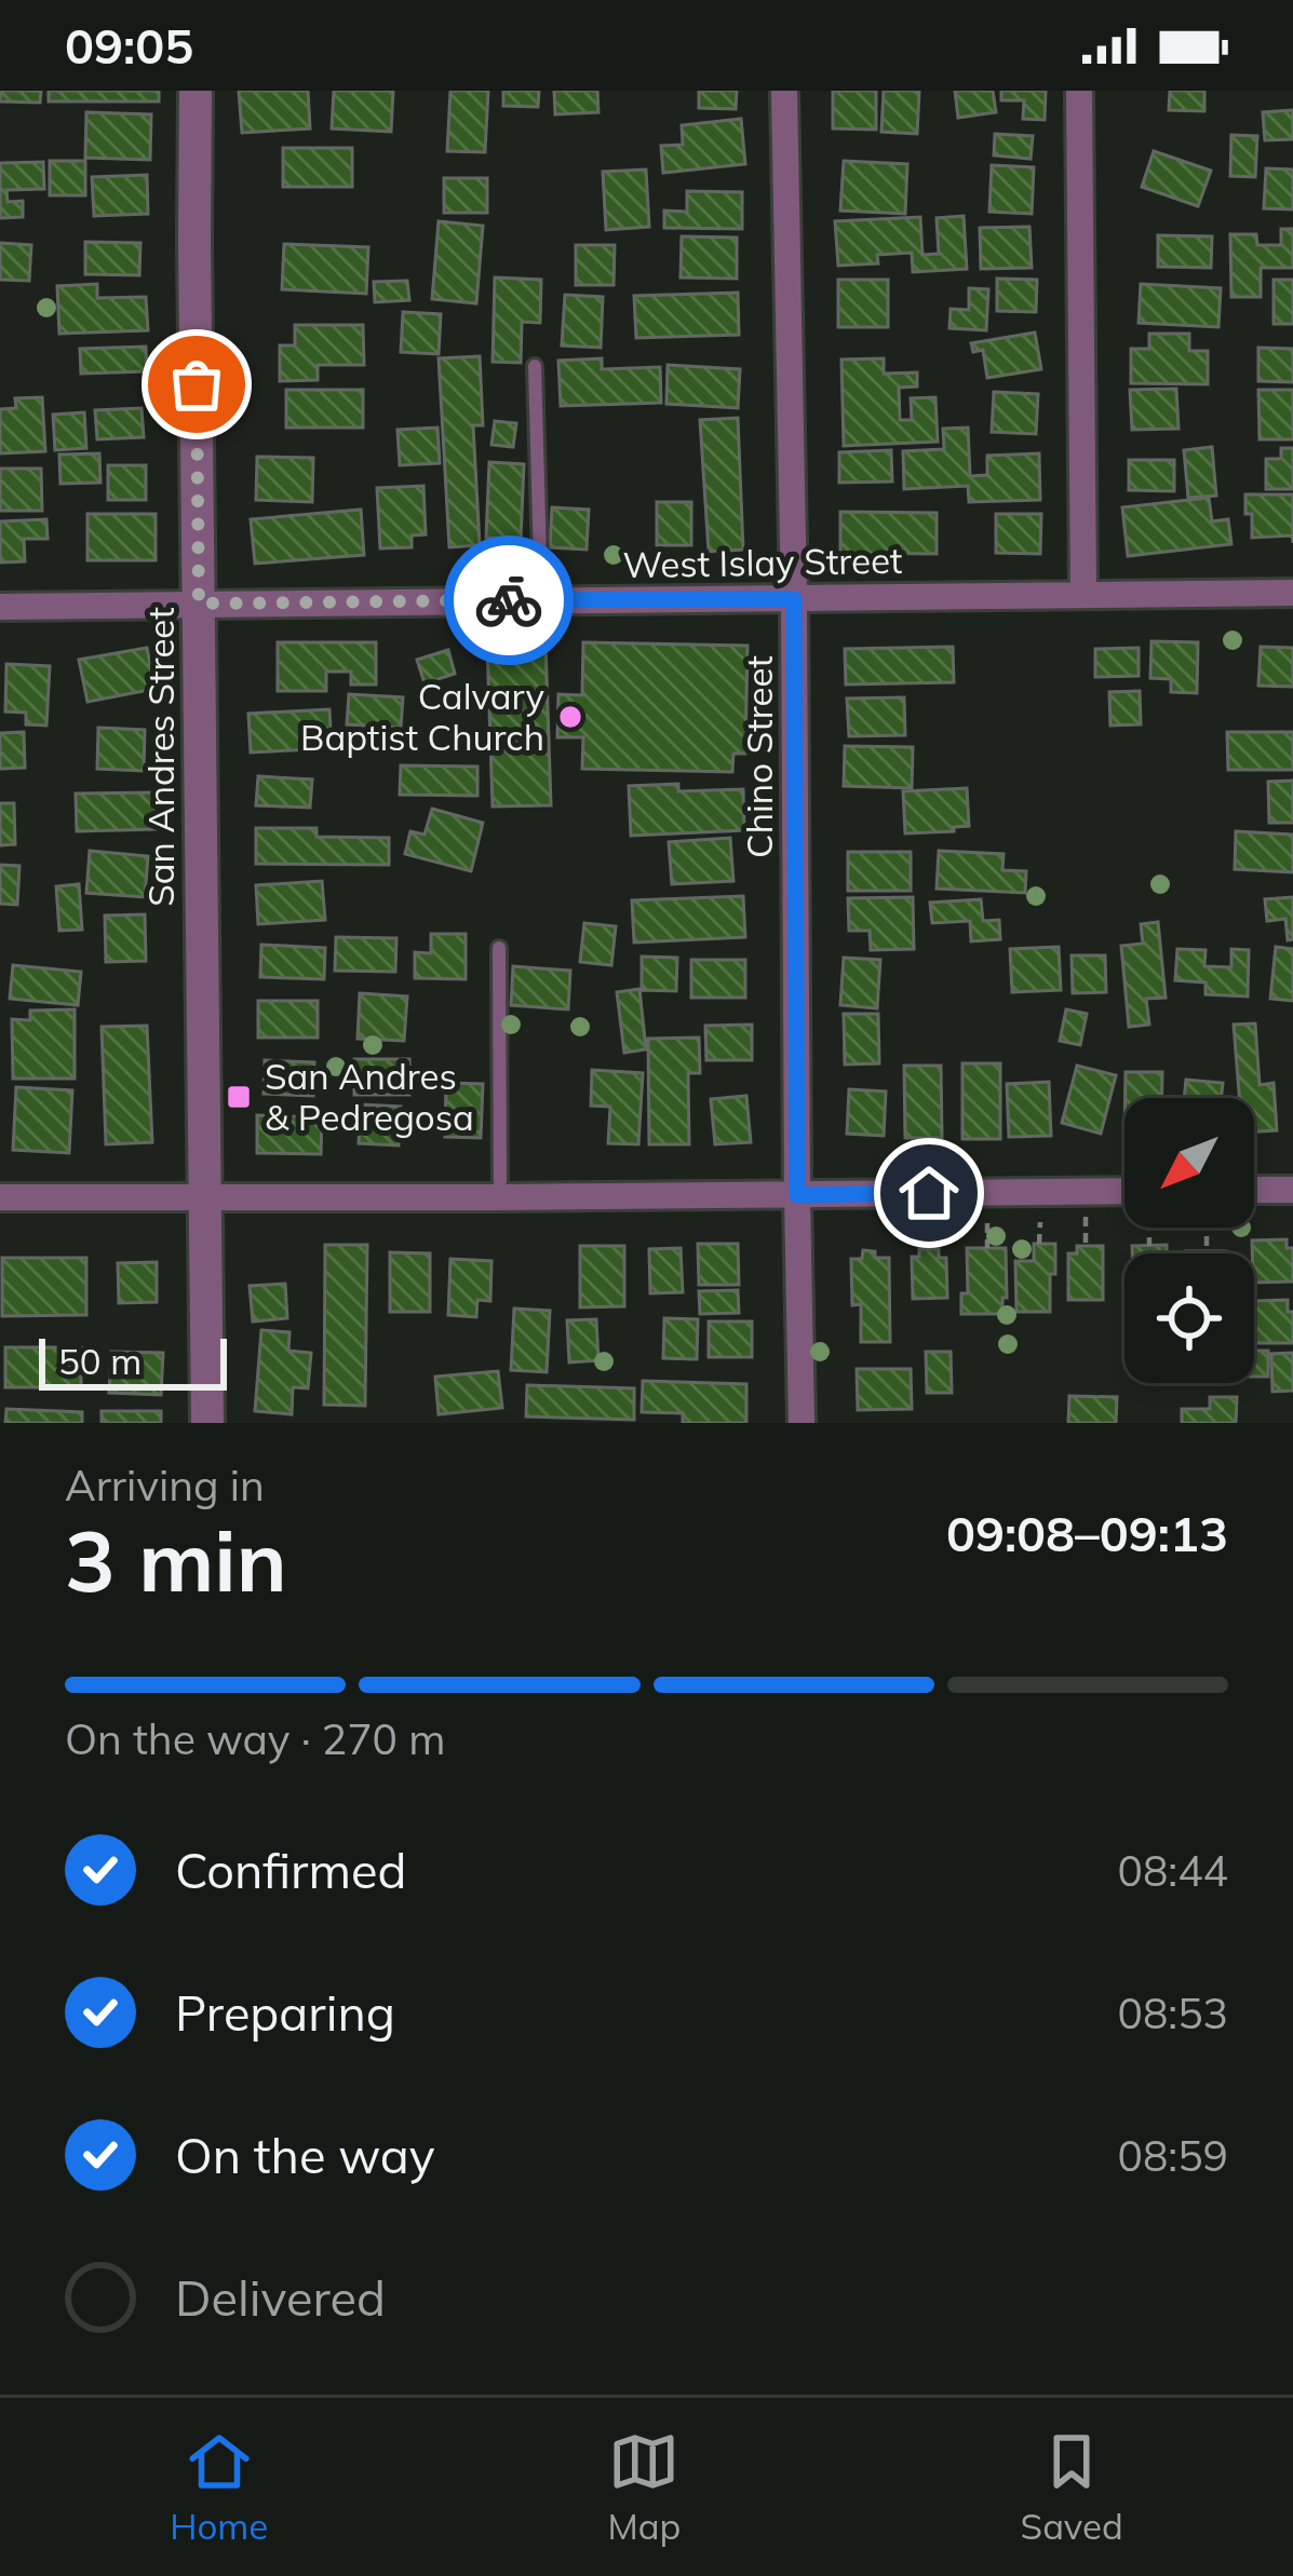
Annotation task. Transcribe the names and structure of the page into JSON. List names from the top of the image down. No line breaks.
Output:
{"streets":{"street":["West Islay Street","San Andres Street","Chino Street"]},"crossings":[["West Islay Street","San Andres Street"],["West Islay Street","Chino Street"]],"places":{"other":["Calvary Baptist Church"],"transit":["San Andres & Pedregosa"]},"scale_bar":"50 m","north":"bottom left","page":{"status":"09:05","scale":"50 m","heading":["3 min","Arriving in","09:08–09:13"],"bar":"On the way · 270 m","list":[["Confirmed","08:44"],["Preparing","08:53"],["On the way","08:59"],"Delivered"],"tabs":["Home","Map","Saved"]}}
